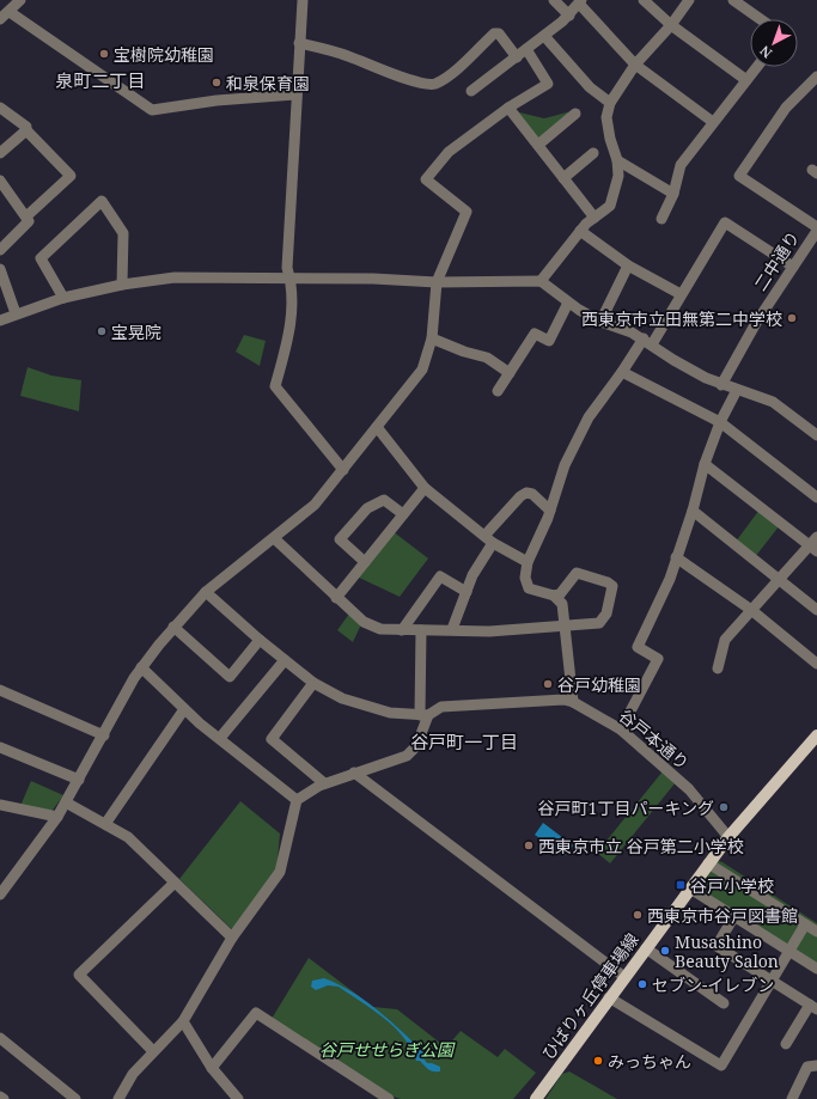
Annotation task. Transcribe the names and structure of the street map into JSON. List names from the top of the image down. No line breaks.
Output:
{"streets":{"main road":["ひばりヶ丘停車場線"],"street":["二中通り","谷戸本通り"]},"crossings":[["谷戸本通り","ひばりヶ丘停車場線"]],"districts":["泉町二丁目","谷戸町一丁目"],"parks":["谷戸せせらぎ公園"],"places":{"other":["宝樹院幼稚園","和泉保育園","西東京市立田無第二中学校","宝晃院","谷戸幼稚園","谷戸町1丁目パーキング","西東京市立 谷戸第二小学校","西東京市谷戸図書館","Musashino Beauty Salon","セブン-イレブン","みっちゃん"],"transit":["谷戸小学校"]},"north":"bottom left"}
